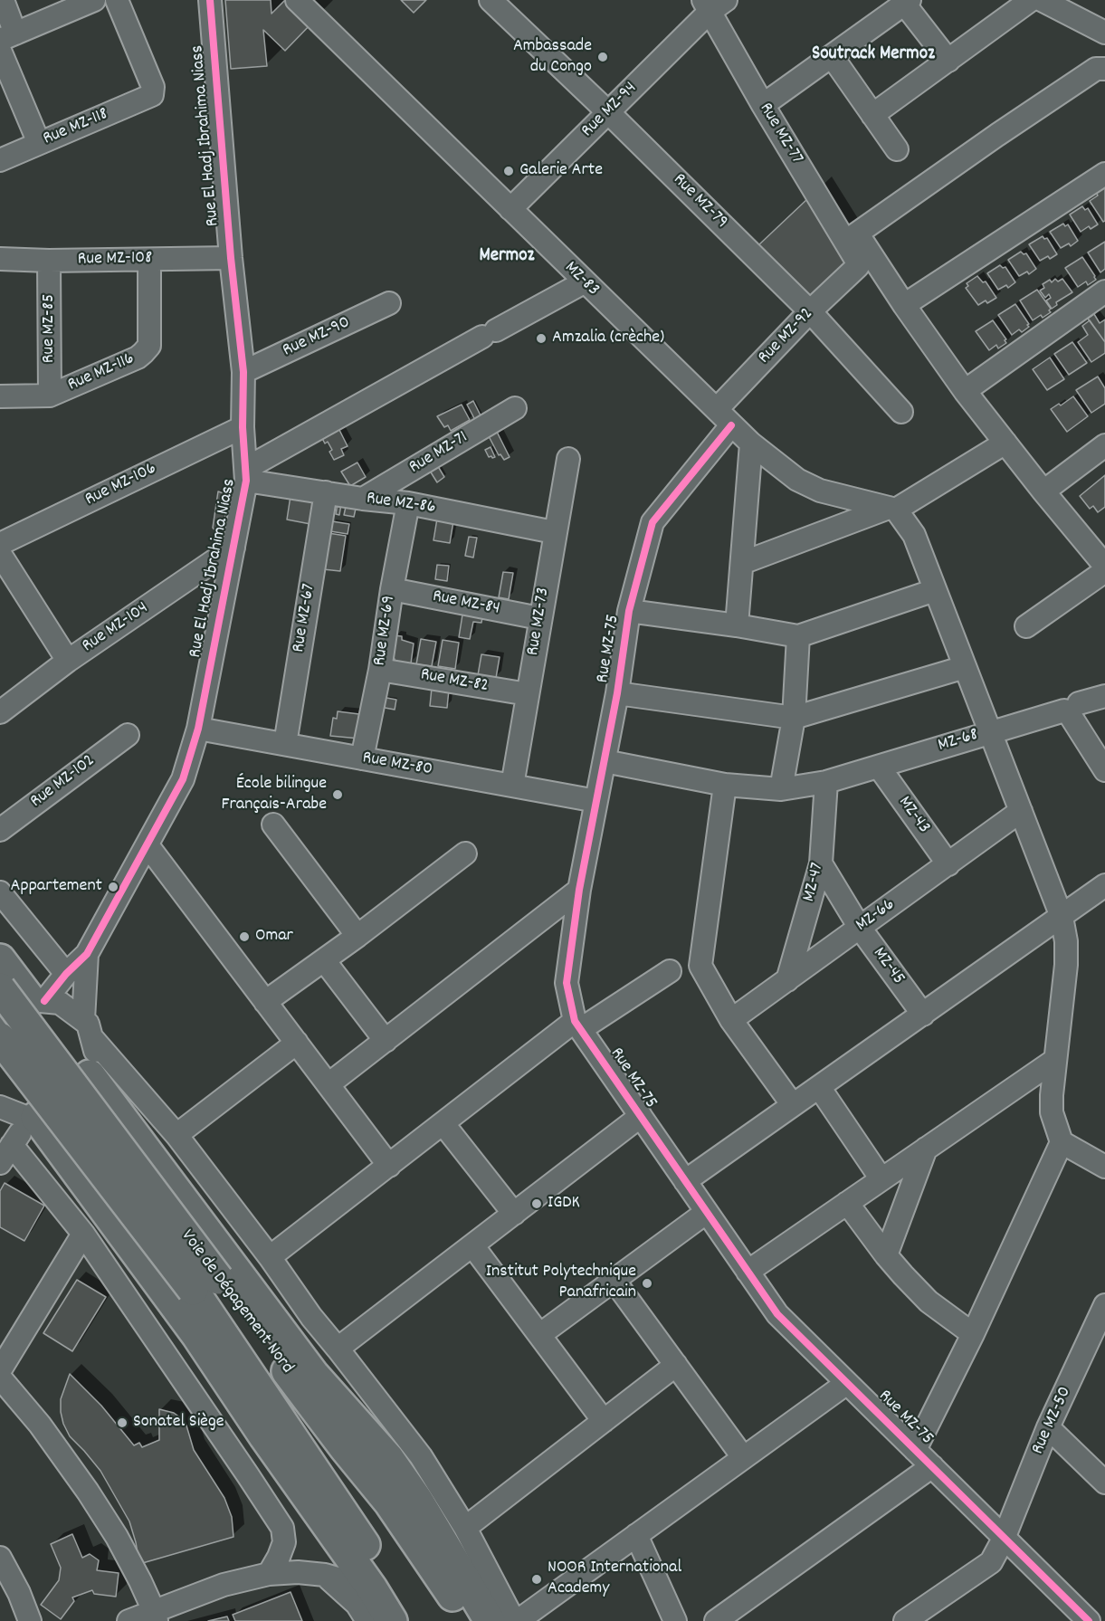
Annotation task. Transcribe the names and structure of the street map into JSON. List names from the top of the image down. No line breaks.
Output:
{"streets":{"highway":["Voie de Dégagement Nord"],"street":["Rue MZ-94","Rue MZ-118","Rue MZ-77","Rue El Hadj Ibrahima Niass","Rue MZ-79","Rue MZ-108","MZ-83","Rue MZ-85","Rue MZ-92","Rue MZ-90","Rue MZ-116","Rue MZ-71","Rue MZ-106","Rue MZ-86","Rue MZ-84","Rue MZ-67","Rue MZ-73","Rue MZ-104","Rue MZ-69","Rue MZ-75","Rue MZ-82","MZ-68","Rue MZ-80","Rue MZ-102","MZ-43","MZ-47","MZ-66","MZ-45","Rue MZ-50"]},"crossings":[["Rue MZ-94","Rue MZ-77"],["Rue MZ-94","Rue MZ-79"],["Rue MZ-94","MZ-83"],["Rue MZ-77","Rue MZ-92"],["Rue El Hadj Ibrahima Niass","Rue MZ-108"],["Rue El Hadj Ibrahima Niass","Rue MZ-90"],["Rue El Hadj Ibrahima Niass","Rue MZ-106"],["Rue El Hadj Ibrahima Niass","Rue MZ-86"],["Rue El Hadj Ibrahima Niass","Rue MZ-104"],["Rue El Hadj Ibrahima Niass","Rue MZ-80"],["Rue MZ-79","Rue MZ-92"],["Rue MZ-108","Rue MZ-85"],["Rue MZ-108","Rue MZ-116"],["MZ-83","Rue MZ-92"],["MZ-83","Rue MZ-75"],["Rue MZ-85","Rue MZ-116"],["Rue MZ-71","Rue MZ-86"],["Rue MZ-86","Rue MZ-67"],["Rue MZ-86","Rue MZ-73"],["Rue MZ-86","Rue MZ-69"],["Rue MZ-84","Rue MZ-73"],["Rue MZ-84","Rue MZ-69"],["Rue MZ-67","Rue MZ-80"],["Rue MZ-73","Rue MZ-82"],["Rue MZ-73","Rue MZ-80"],["Rue MZ-69","Rue MZ-82"],["Rue MZ-69","Rue MZ-80"],["Rue MZ-75","MZ-68"],["Rue MZ-75","Rue MZ-80"],["Rue MZ-75","Rue MZ-50"],["MZ-68","MZ-43"],["MZ-68","MZ-47"],["MZ-43","MZ-66"],["MZ-47","MZ-66"],["MZ-47","MZ-45"],["MZ-66","MZ-45"]],"districts":["Soutrack Mermoz","Mermoz"],"places":["Ambassade du Congo","Galerie Arte","Amzalia (crèche)","École bilingue Français-Arabe","Appartement","Omar","IGDK","Institut Polytechnique Panafricain","Sonatel Siège","NOOR International Academy"]}
